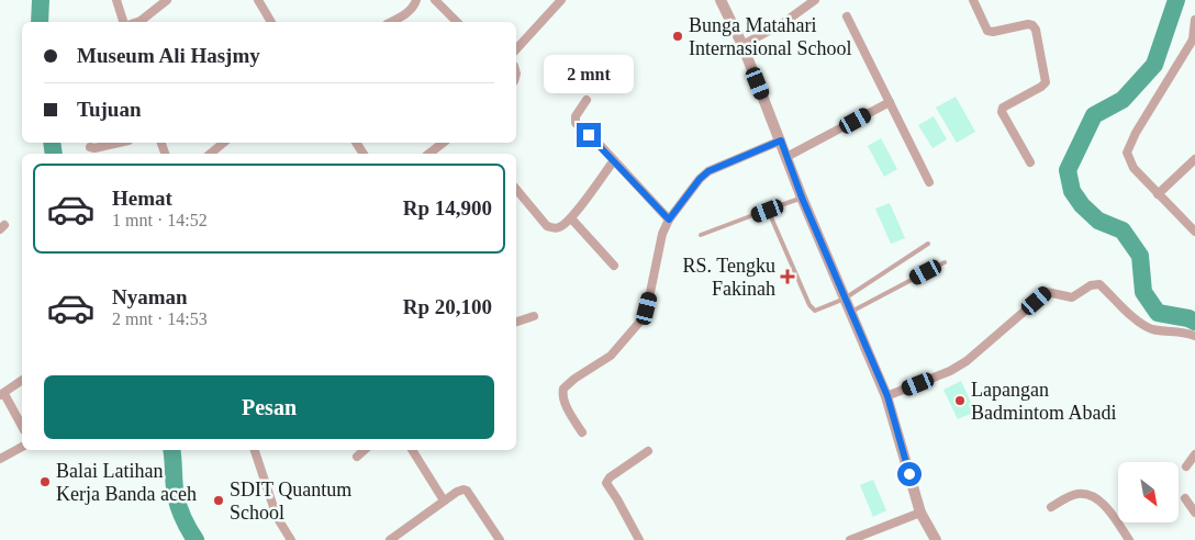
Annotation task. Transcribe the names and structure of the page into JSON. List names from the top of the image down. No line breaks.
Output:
{"places":{"other":["Bunga Matahari Internasional School","Lapangan Badmintom Abadi","Balai Latihan Kerja Banda aceh","SDIT Quantum School"],"health":["RS. Tengku Fakinah"]},"north":"bottom right","page":{"banner":["Museum Ali Hasjmy","Tujuan"],"bubble":"2 mnt","list":[{"name":"Hemat","note":"1 mnt · 14:52","value":"Rp 14,900"},{"name":"Nyaman","note":"2 mnt · 14:53","value":"Rp 20,100"}],"buttons":"Pesan"}}
